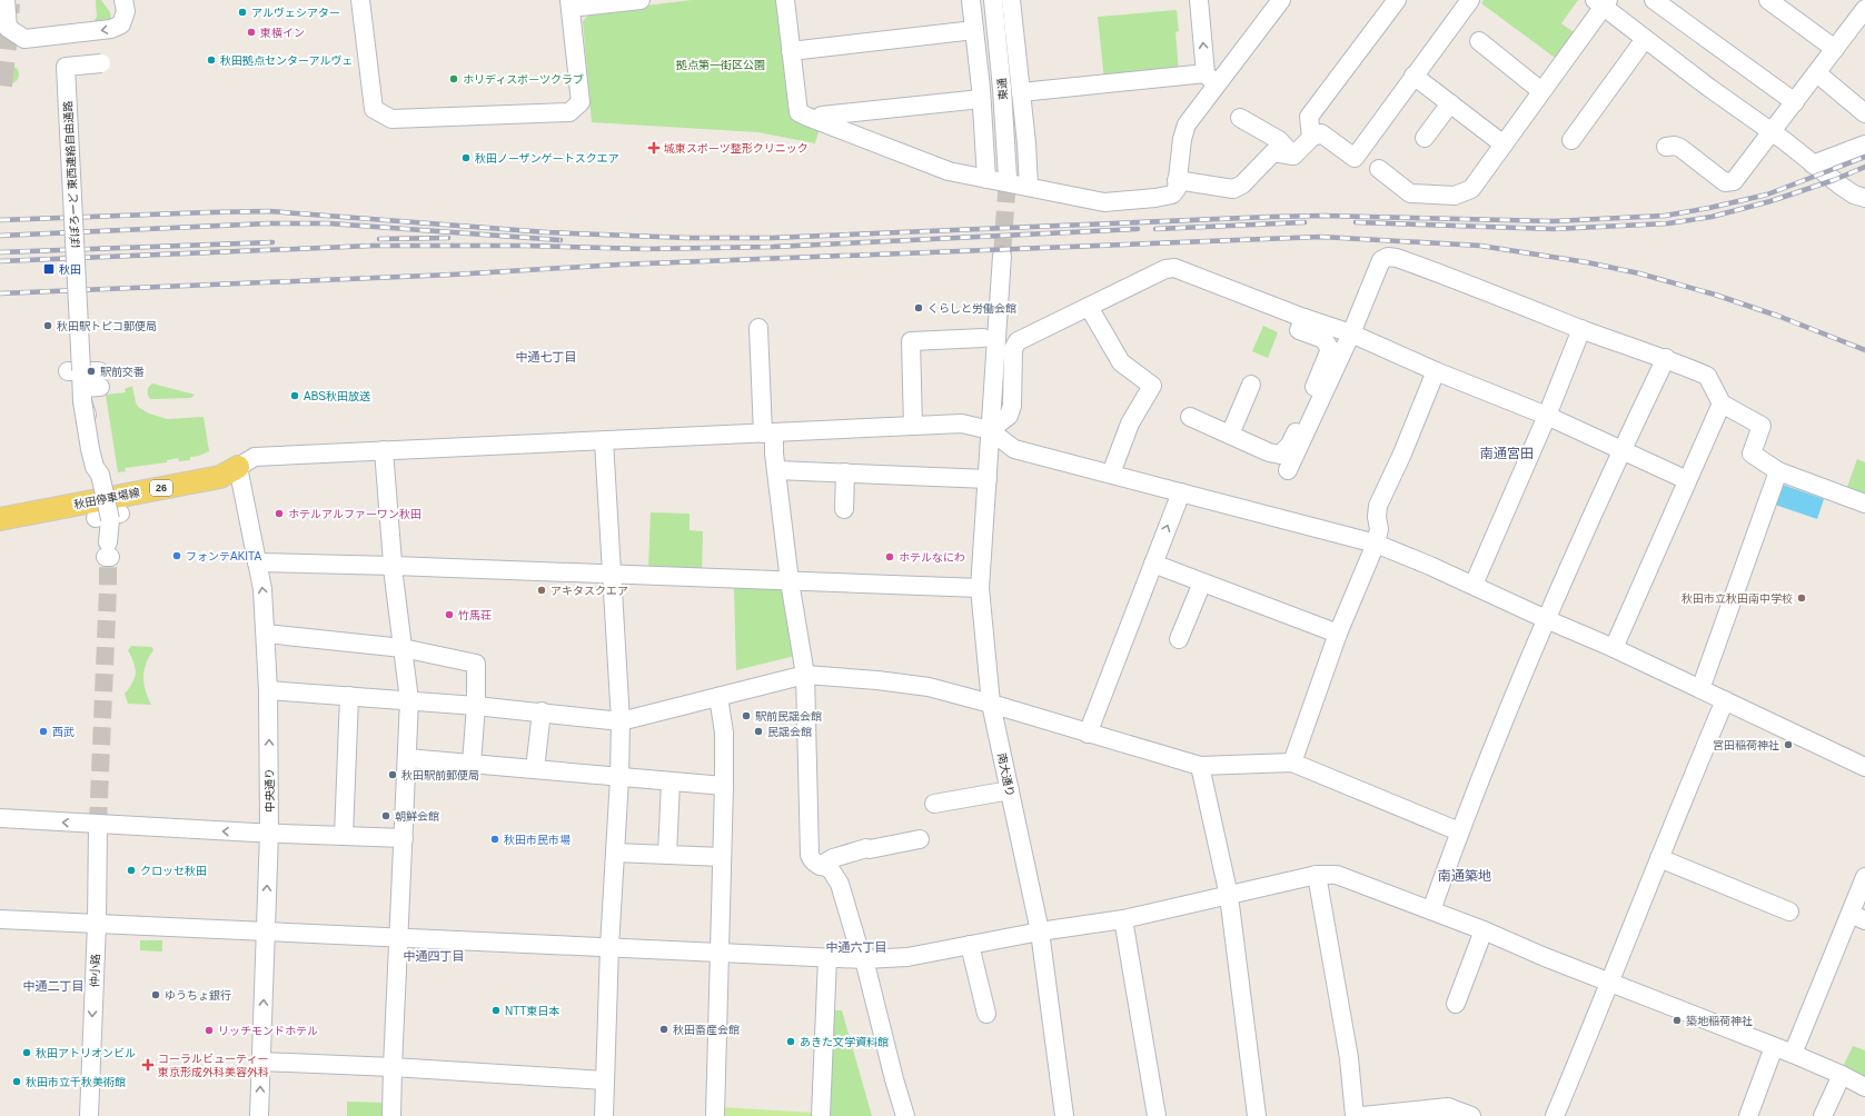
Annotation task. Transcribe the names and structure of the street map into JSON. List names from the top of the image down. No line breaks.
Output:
{"streets":{"main road":["26","秋田停車場線"],"street":["東通","ぽぽろーど 東西連絡自由通路","南大通り","中央通り","仲小路"]},"crossings":[["秋田停車場線","中央通り"]],"one_way":["仲小路"],"districts":["中通七丁目","南通宮田","南通築地","中通六丁目","中通四丁目","中通二丁目"],"parks":["拠点第一街区公園"],"places":{"other":["アルヴェシアター","東横イン","秋田拠点センターアルヴェ","ホリディスポーツクラブ","秋田ノーザンゲートスクエア","くらしと労働会館","秋田駅トピコ郵便局","駅前交番","ABS秋田放送","ホテルアルファーワン秋田","フォンテAKITA","ホテルなにわ","アキタスクエア","秋田市立秋田南中学校","竹馬荘","駅前民謡会館","西武","民謡会館","宮田稲荷神社","秋田駅前郵便局","朝鮮会館","秋田市民市場","クロッセ秋田","ゆうちょ銀行","NTT東日本","築地稲荷神社","秋田畜産会館","リッチモンドホテル","あきた文学資料館","秋田アトリオンビル","秋田市立千秋美術館"],"health":["城東スポーツ整形クリニック","コーラルビューティー 東京形成外科美容外科"],"transit":["秋田"]}}
